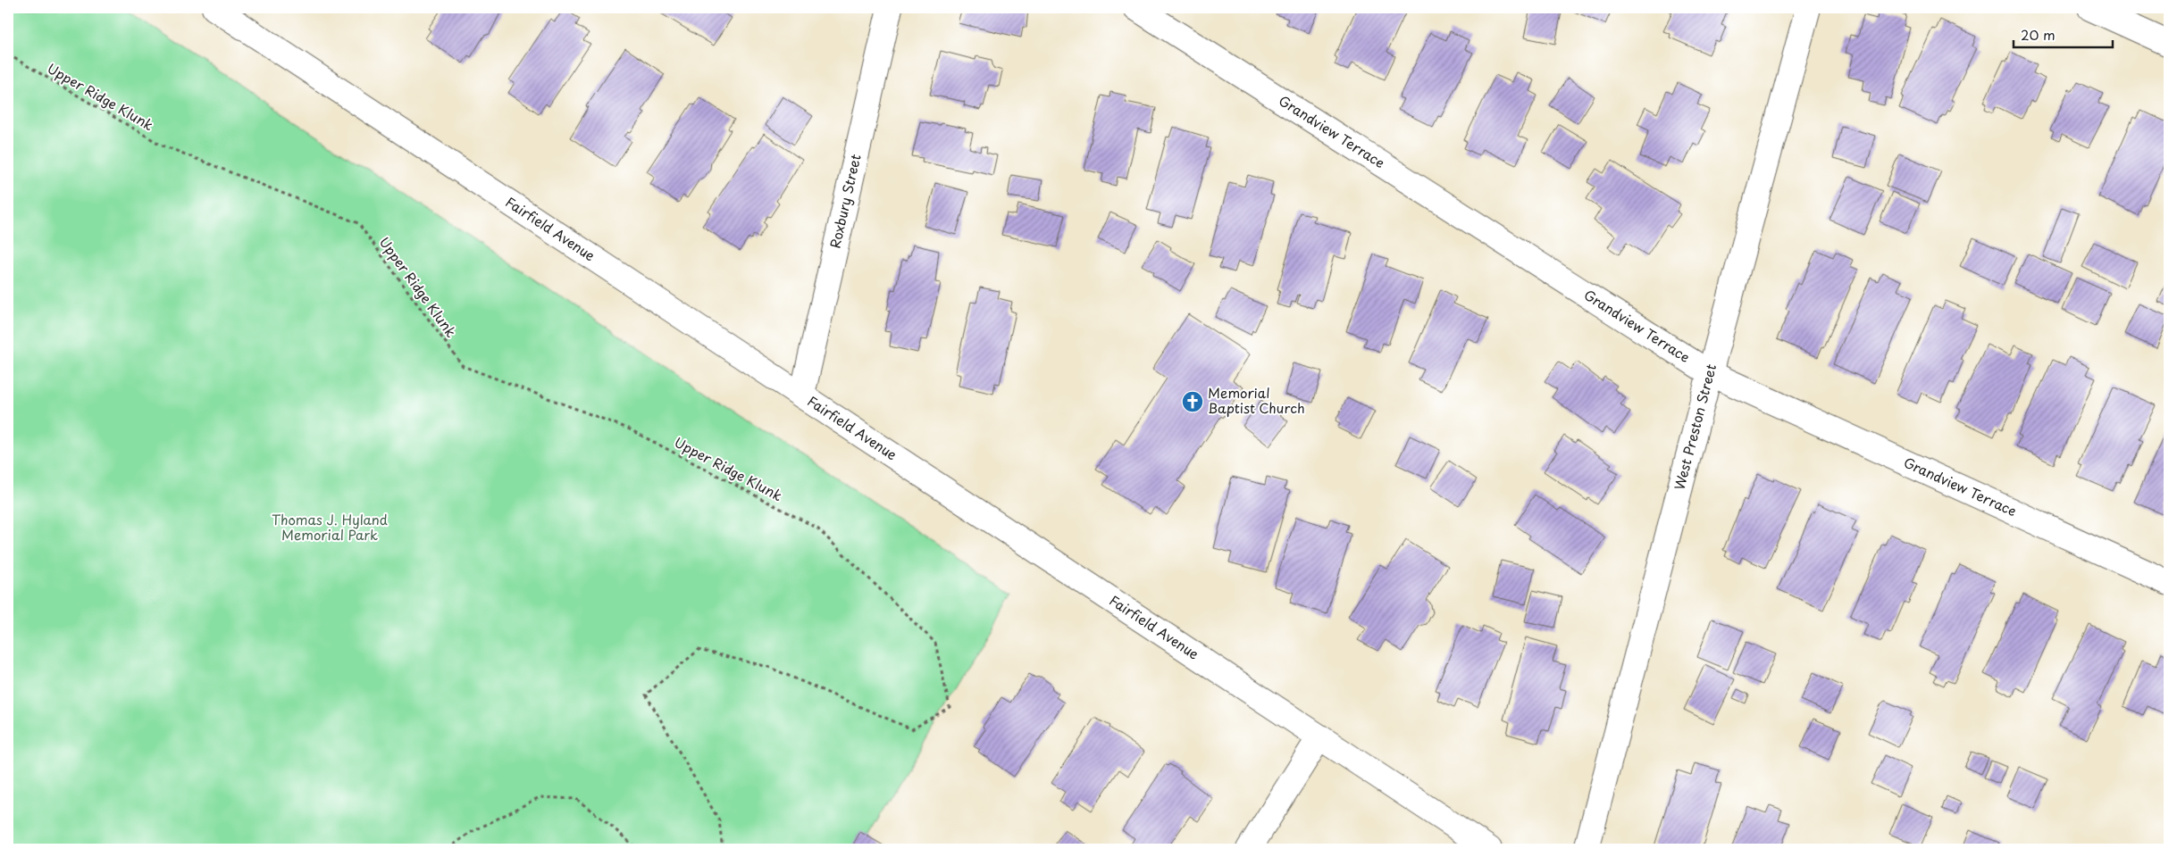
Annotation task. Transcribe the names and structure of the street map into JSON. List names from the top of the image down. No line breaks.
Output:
{"streets":{"street":["Grandview Terrace","Roxbury Street","Fairfield Avenue","West Preston Street"],"path":["Upper Ridge Klunk"]},"crossings":[["Grandview Terrace","West Preston Street"],["Roxbury Street","Fairfield Avenue"]],"parks":["Thomas J. Hyland Memorial Park"],"places":{"church":["Memorial Baptist Church"]},"scale_bar":"20 m"}
